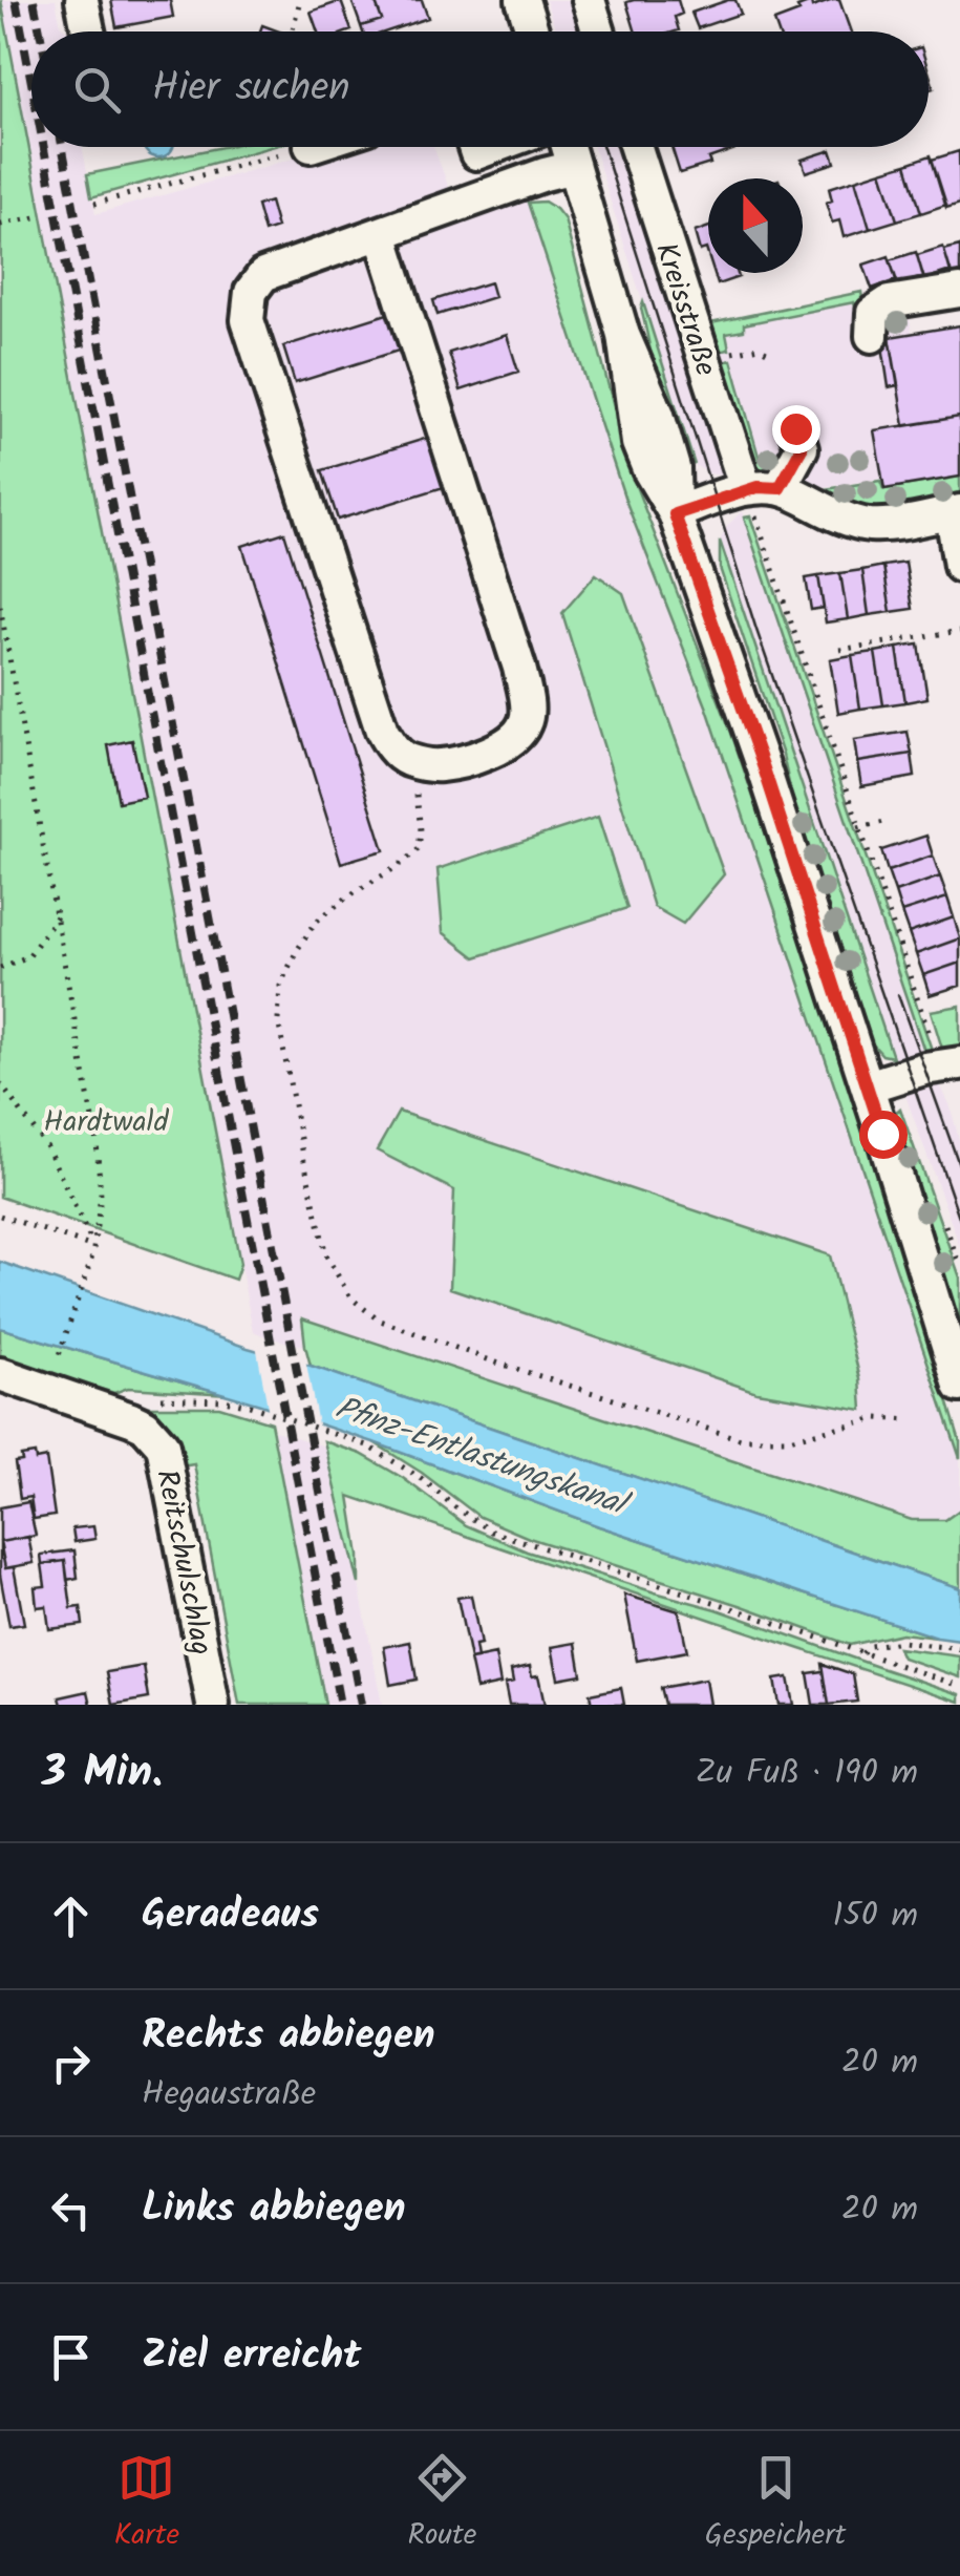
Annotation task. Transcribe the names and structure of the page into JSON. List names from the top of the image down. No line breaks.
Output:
{"streets":{"street":["Kreisstraße","Reitschulschlag"]},"water":["Pfinz-Entlastungskanal"],"parks":["Hardtwald"],"north":"top","page":{"search":"Hier suchen","heading":["3 Min.","Zu Fuß · 190 m"],"list":[["Geradeaus","150 m"],["Rechts abbiegen","Hegaustraße","20 m"],["Links abbiegen","20 m"],"Ziel erreicht"],"nav":["Karte","Route","Gespeichert"]}}
